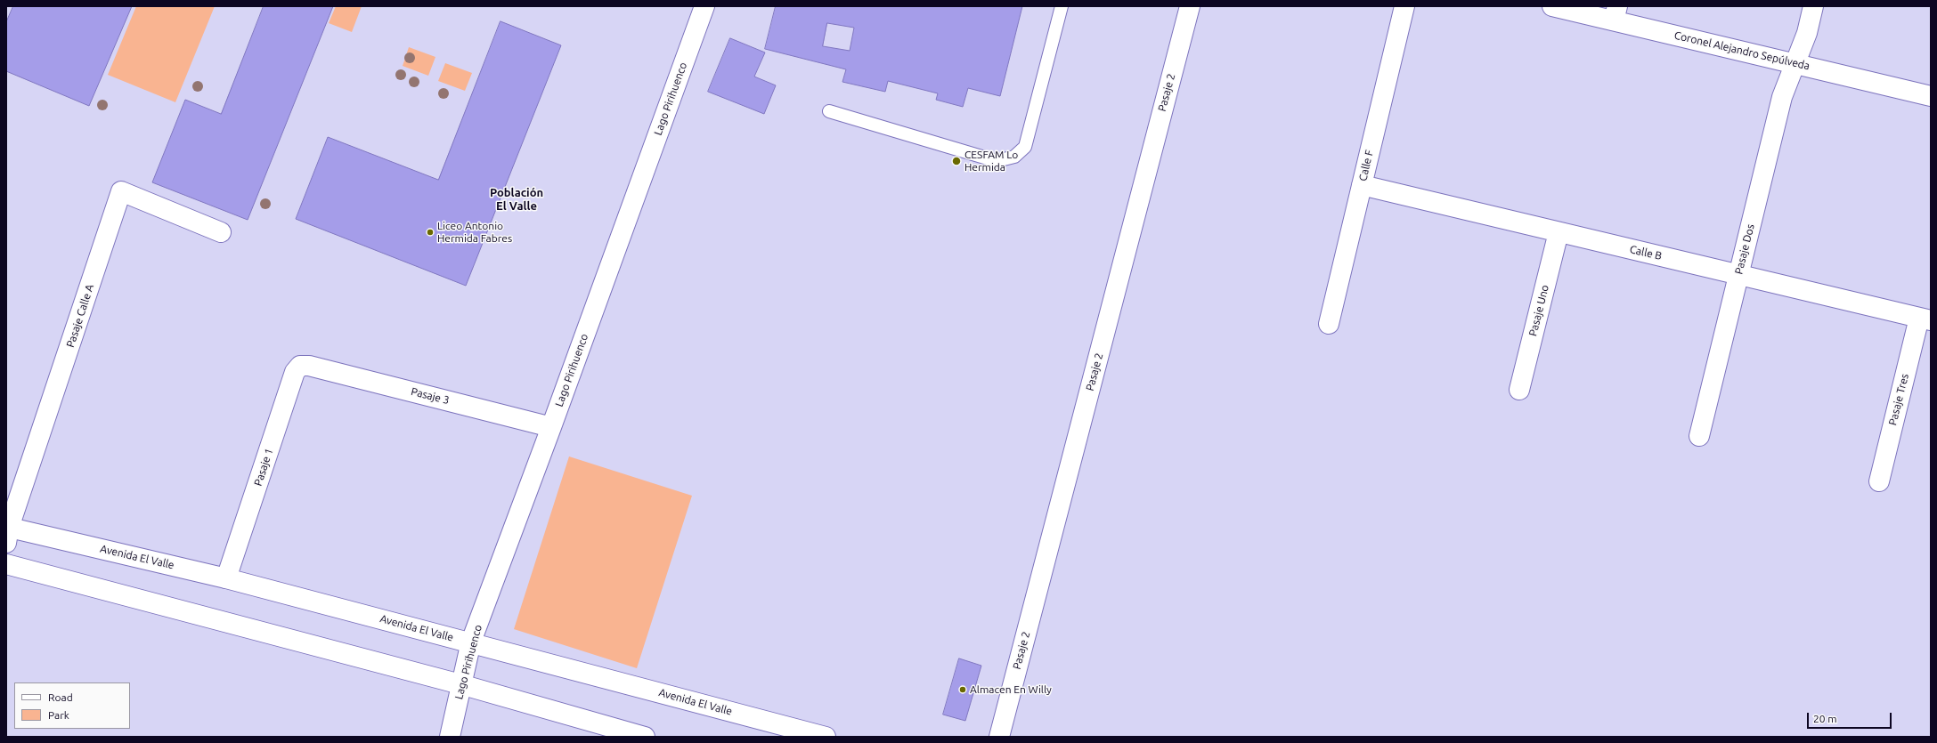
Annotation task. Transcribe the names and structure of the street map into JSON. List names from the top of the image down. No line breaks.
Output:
{"streets":{"street":["Coronel Alejandro Sepúlveda","Pasaje 2","Lago Pirihuenco","Calle F","Pasaje Dos","Calle B","Pasaje Uno","Pasaje Calle A","Pasaje 3","Pasaje Tres","Pasaje 1","Avenida El Valle"]},"crossings":[["Coronel Alejandro Sepúlveda","Pasaje Dos"],["Lago Pirihuenco","Pasaje 3"],["Lago Pirihuenco","Avenida El Valle"],["Calle F","Calle B"],["Pasaje Dos","Calle B"],["Calle B","Pasaje Uno"],["Calle B","Pasaje Tres"],["Pasaje Calle A","Avenida El Valle"],["Pasaje 3","Pasaje 1"],["Pasaje 1","Avenida El Valle"]],"districts":["Población El Valle"],"places":["CESFAM Lo Hermida","Liceo Antonio Hermida Fabres","Almacen En Willy"],"legend":["Road","Park"],"scale_bar":"20 m"}
